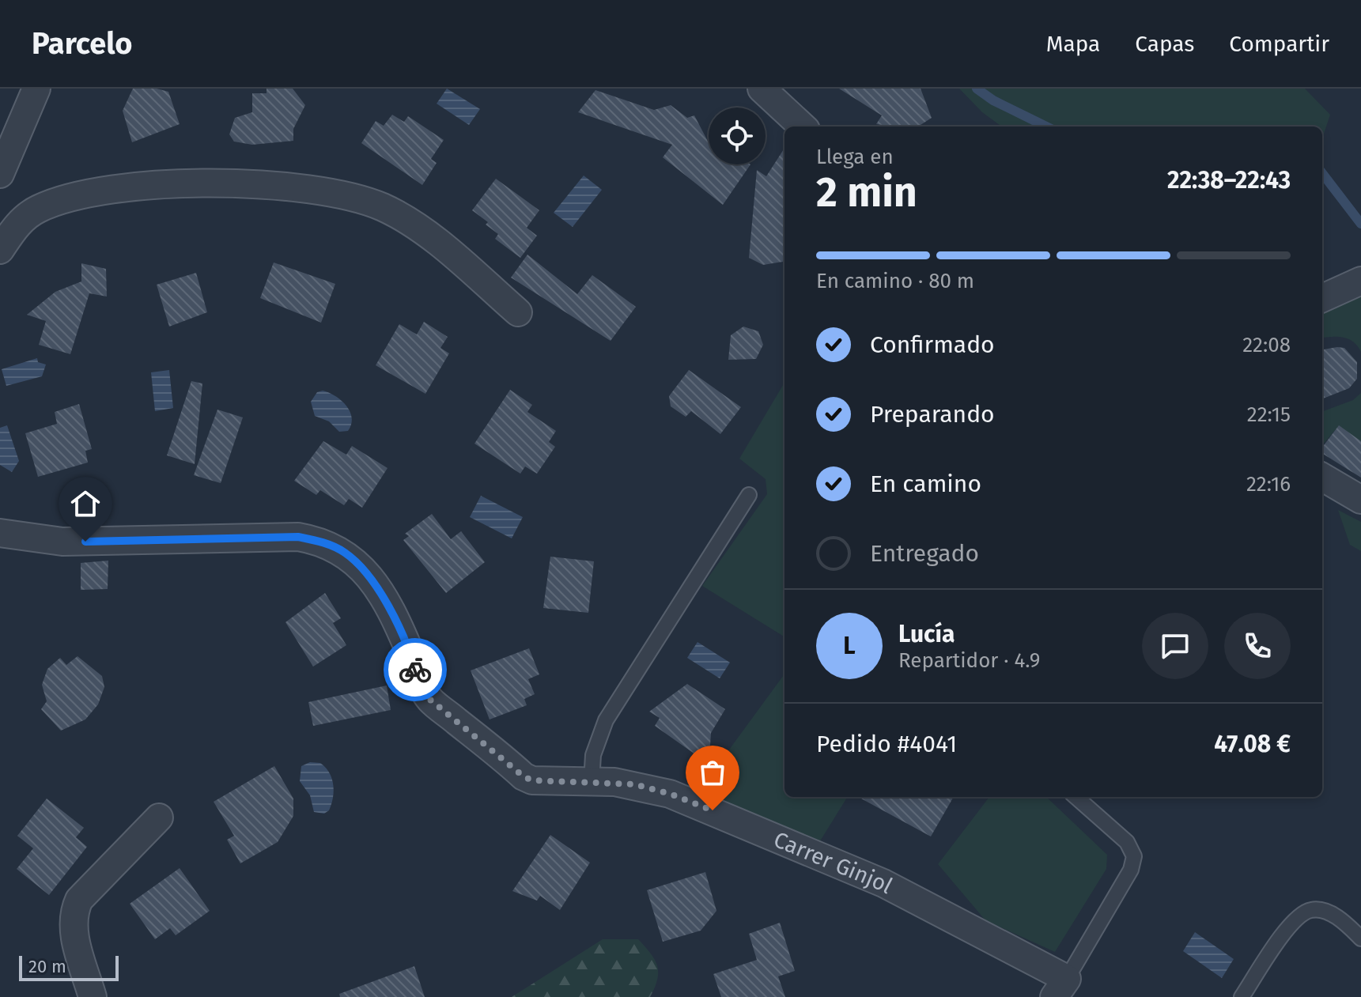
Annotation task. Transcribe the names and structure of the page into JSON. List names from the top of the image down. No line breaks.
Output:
{"streets":{"street":["Carrer Ginjol"]},"scale_bar":"20 m","page":{"header":"Parcelo","nav":["Mapa","Capas","Compartir"],"heading":["2 min","Llega en","22:38–22:43"],"panel":["Lucía","Repartidor · 4.9","Pedido #4041","47.08 €"],"bar":"En camino · 80 m","list":[["Confirmado","22:08"],["Preparando","22:15"],["En camino","22:16"],"Entregado"],"round":"L","scale":"20 m"}}
